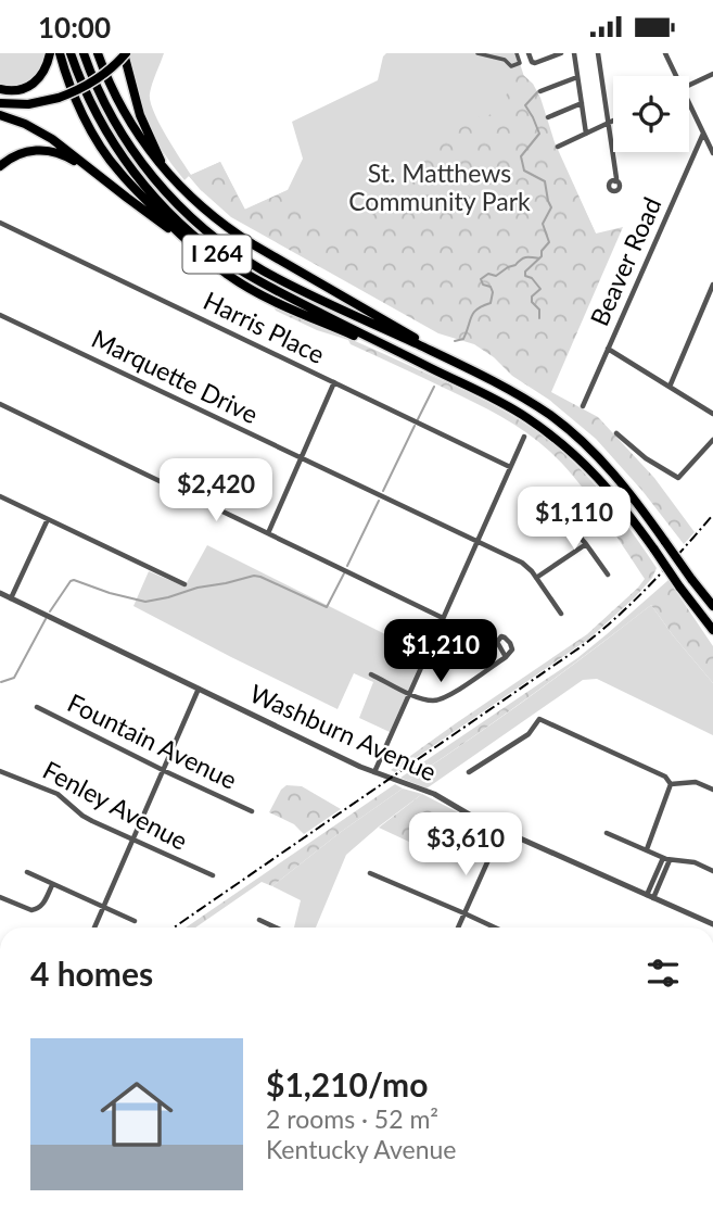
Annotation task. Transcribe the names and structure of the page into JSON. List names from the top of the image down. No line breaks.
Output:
{"streets":{"highway":["I 264"],"street":["Beaver Road","Harris Place","Marquette Drive","Washburn Avenue","Fountain Avenue","Fenley Avenue"]},"parks":["St. Matthews Community Park"],"page":{"status":"10:00","price":["$2,420","$1,110","$1,210","$3,610"],"heading":"4 homes","list":[{"name":"$1,210/mo","note":"2 rooms · 52 m² · Kentucky Avenue"}]}}
